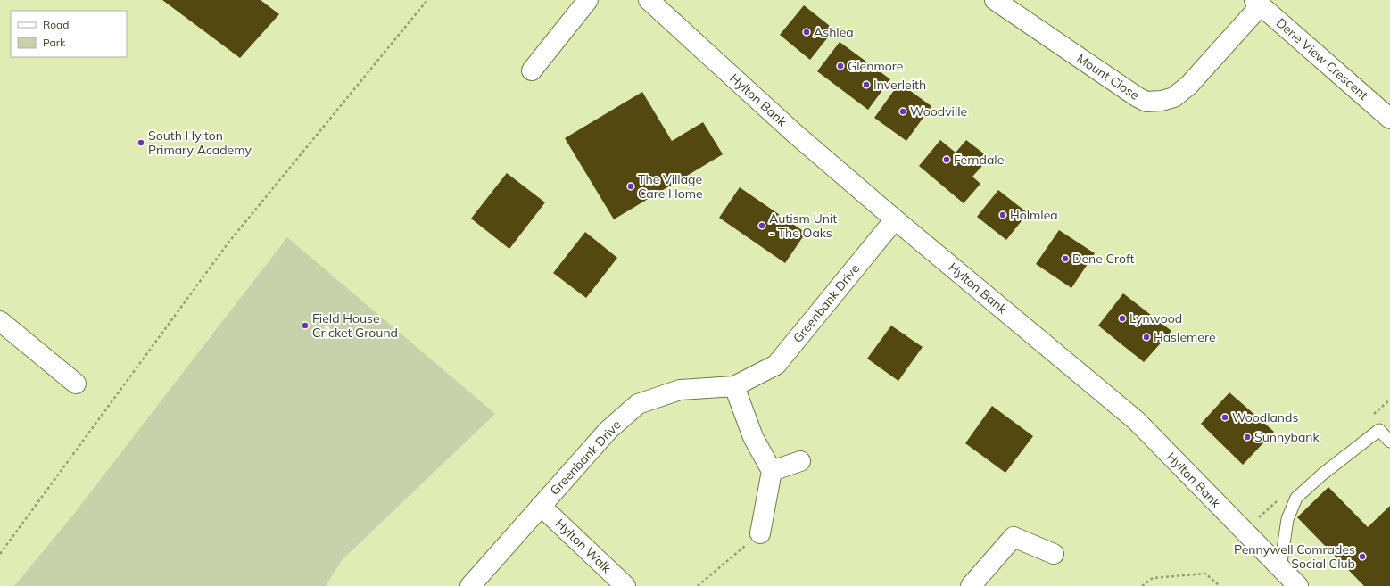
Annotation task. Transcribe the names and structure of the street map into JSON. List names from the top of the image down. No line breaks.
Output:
{"streets":{"street":["Dene View Crescent","Mount Close","Hylton Bank","Greenbank Drive","Hylton Walk"]},"crossings":[["Dene View Crescent","Mount Close"],["Hylton Bank","Greenbank Drive"],["Greenbank Drive","Hylton Walk"]],"places":["Ashlea","Glenmore","Inverleith","Woodville","South Hylton Primary Academy","Ferndale","The Village Care Home","Holmlea","Autism Unit - The Oaks","Dene Croft","Lynwood","Field House Cricket Ground","Haslemere","Woodlands","Sunnybank","Pennywell Comrades Social Club"],"legend":["Road","Park"]}
